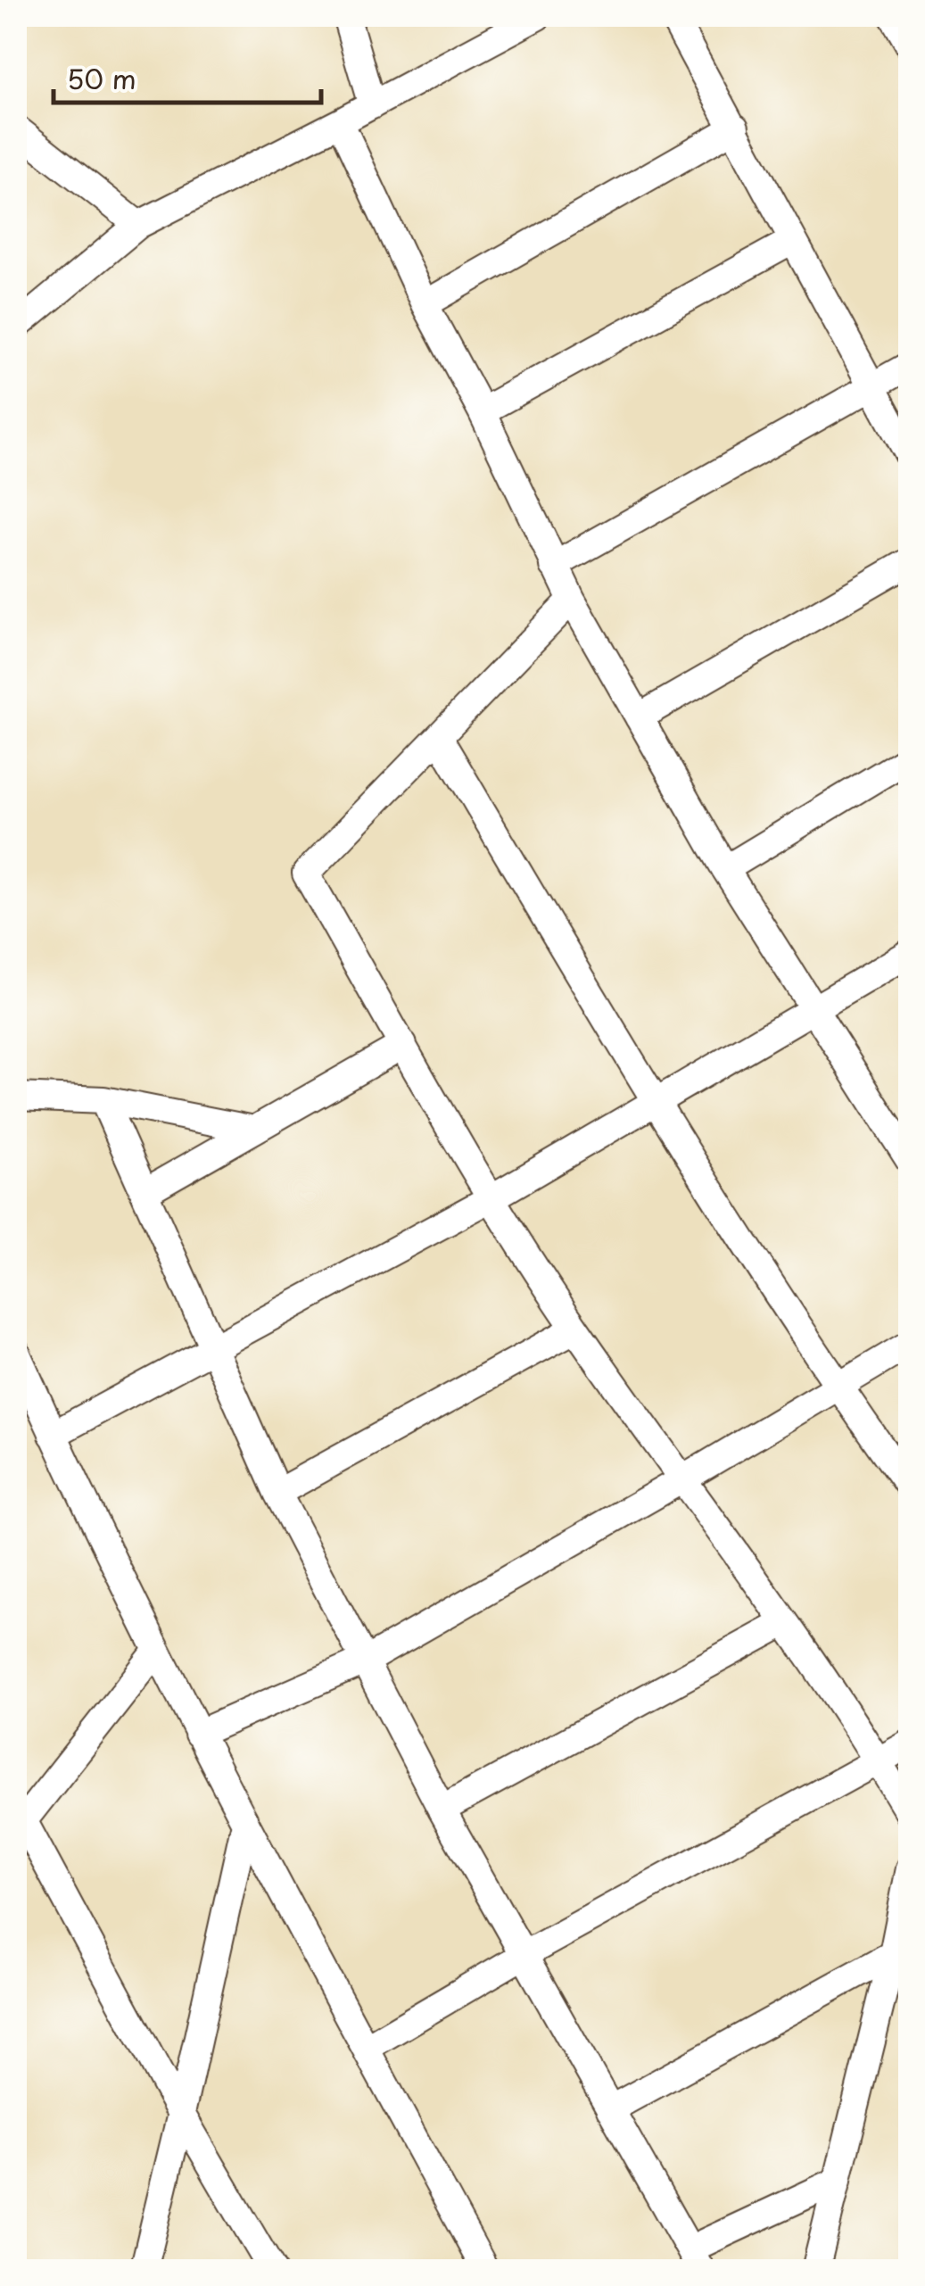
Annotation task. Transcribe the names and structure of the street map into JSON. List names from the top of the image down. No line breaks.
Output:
{"scale_bar":"50 m"}
